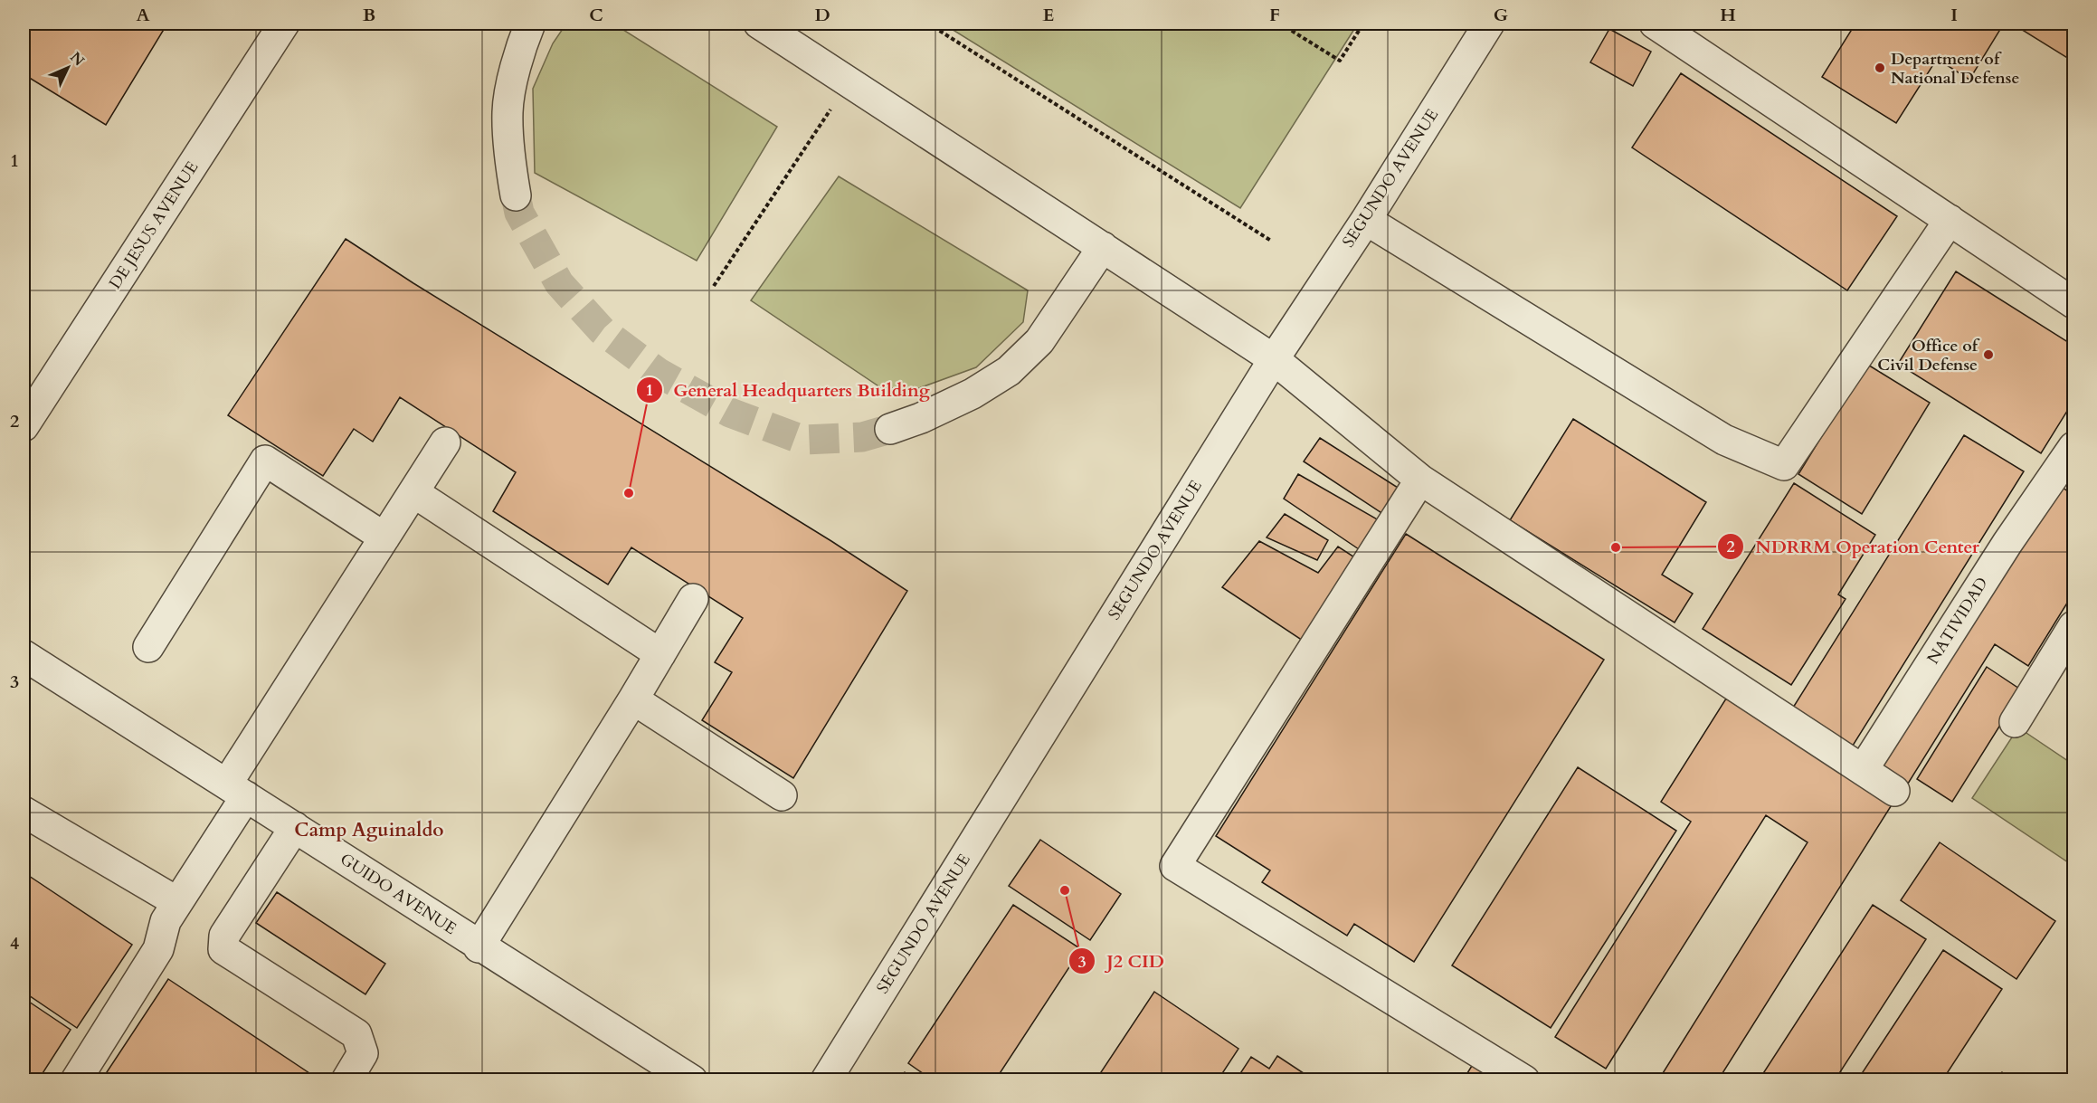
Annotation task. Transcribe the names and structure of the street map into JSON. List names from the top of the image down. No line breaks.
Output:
{"streets":{"street":["SEGUNDO AVENUE","DE JESUS AVENUE","NATIVIDAD","GUIDO AVENUE"]},"districts":["Camp Aguinaldo"],"places":["Department of National Defense","Office of Civil Defense","General Headquarters Building","NDRRM Operation Center","J2 CID"],"north":"top right","grid":{"columns":["A","B","C","D","E","F","G","H","I"],"rows":["1","2","3","4"]}}
